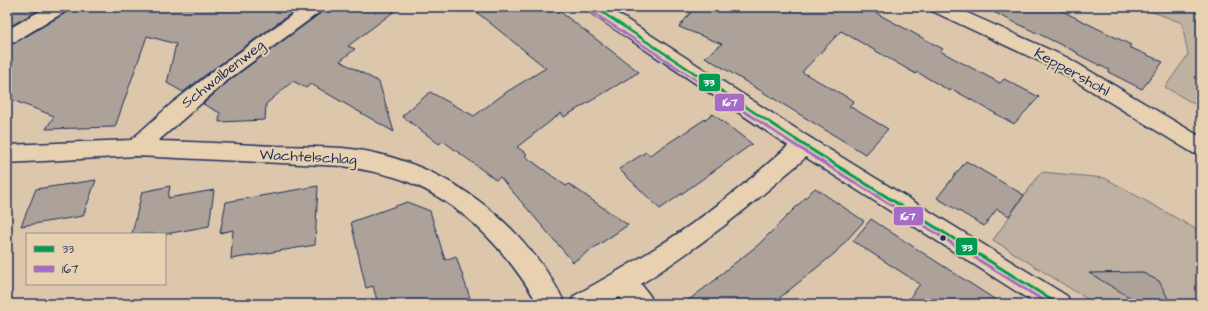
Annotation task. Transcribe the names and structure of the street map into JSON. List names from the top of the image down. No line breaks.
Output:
{"streets":{"street":["Keppershohl","Schwalbenweg","Wachtelschlag"]},"crossings":[["Schwalbenweg","Wachtelschlag"]],"lines":["transit line 33","transit line 167"],"legend":["33","167"]}
